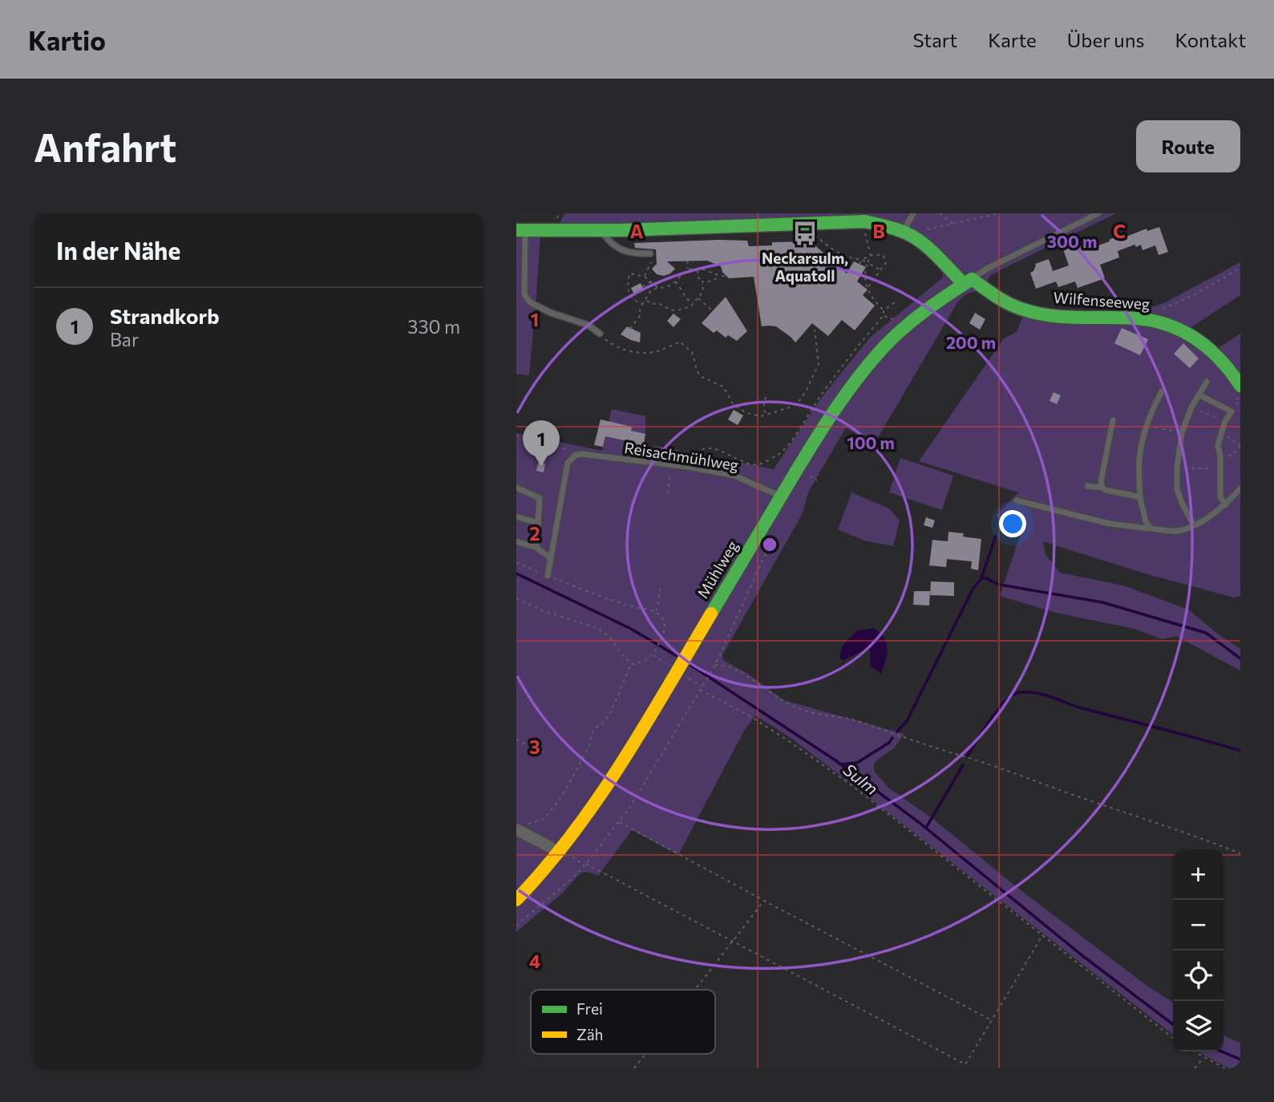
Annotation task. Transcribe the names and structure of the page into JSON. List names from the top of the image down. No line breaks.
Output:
{"streets":{"street":["Wilfenseeweg","Mühlweg"],"lane":["Reisachmühlweg"]},"crossings":[["Wilfenseeweg","Mühlweg"],["Reisachmühlweg","Mühlweg"]],"water":["Sulm"],"places":{"bus stop":["Neckarsulm, Aquatoll"]},"legend":["Frei","Zäh"],"page":{"header":"Kartio","nav":["Start","Karte","Über uns","Kontakt"],"buttons":"Route","title":"Anfahrt","heading":"In der Nähe","list":[{"mark":"1","name":"Strandkorb","note":"Bar","value":"330 m"}],"pins":"1","map_buttons":["+","−"]},"grid":{"columns":["A","B","C"],"rows":["1","2","3","4"]},"rings":["300 m","200 m","100 m"]}
